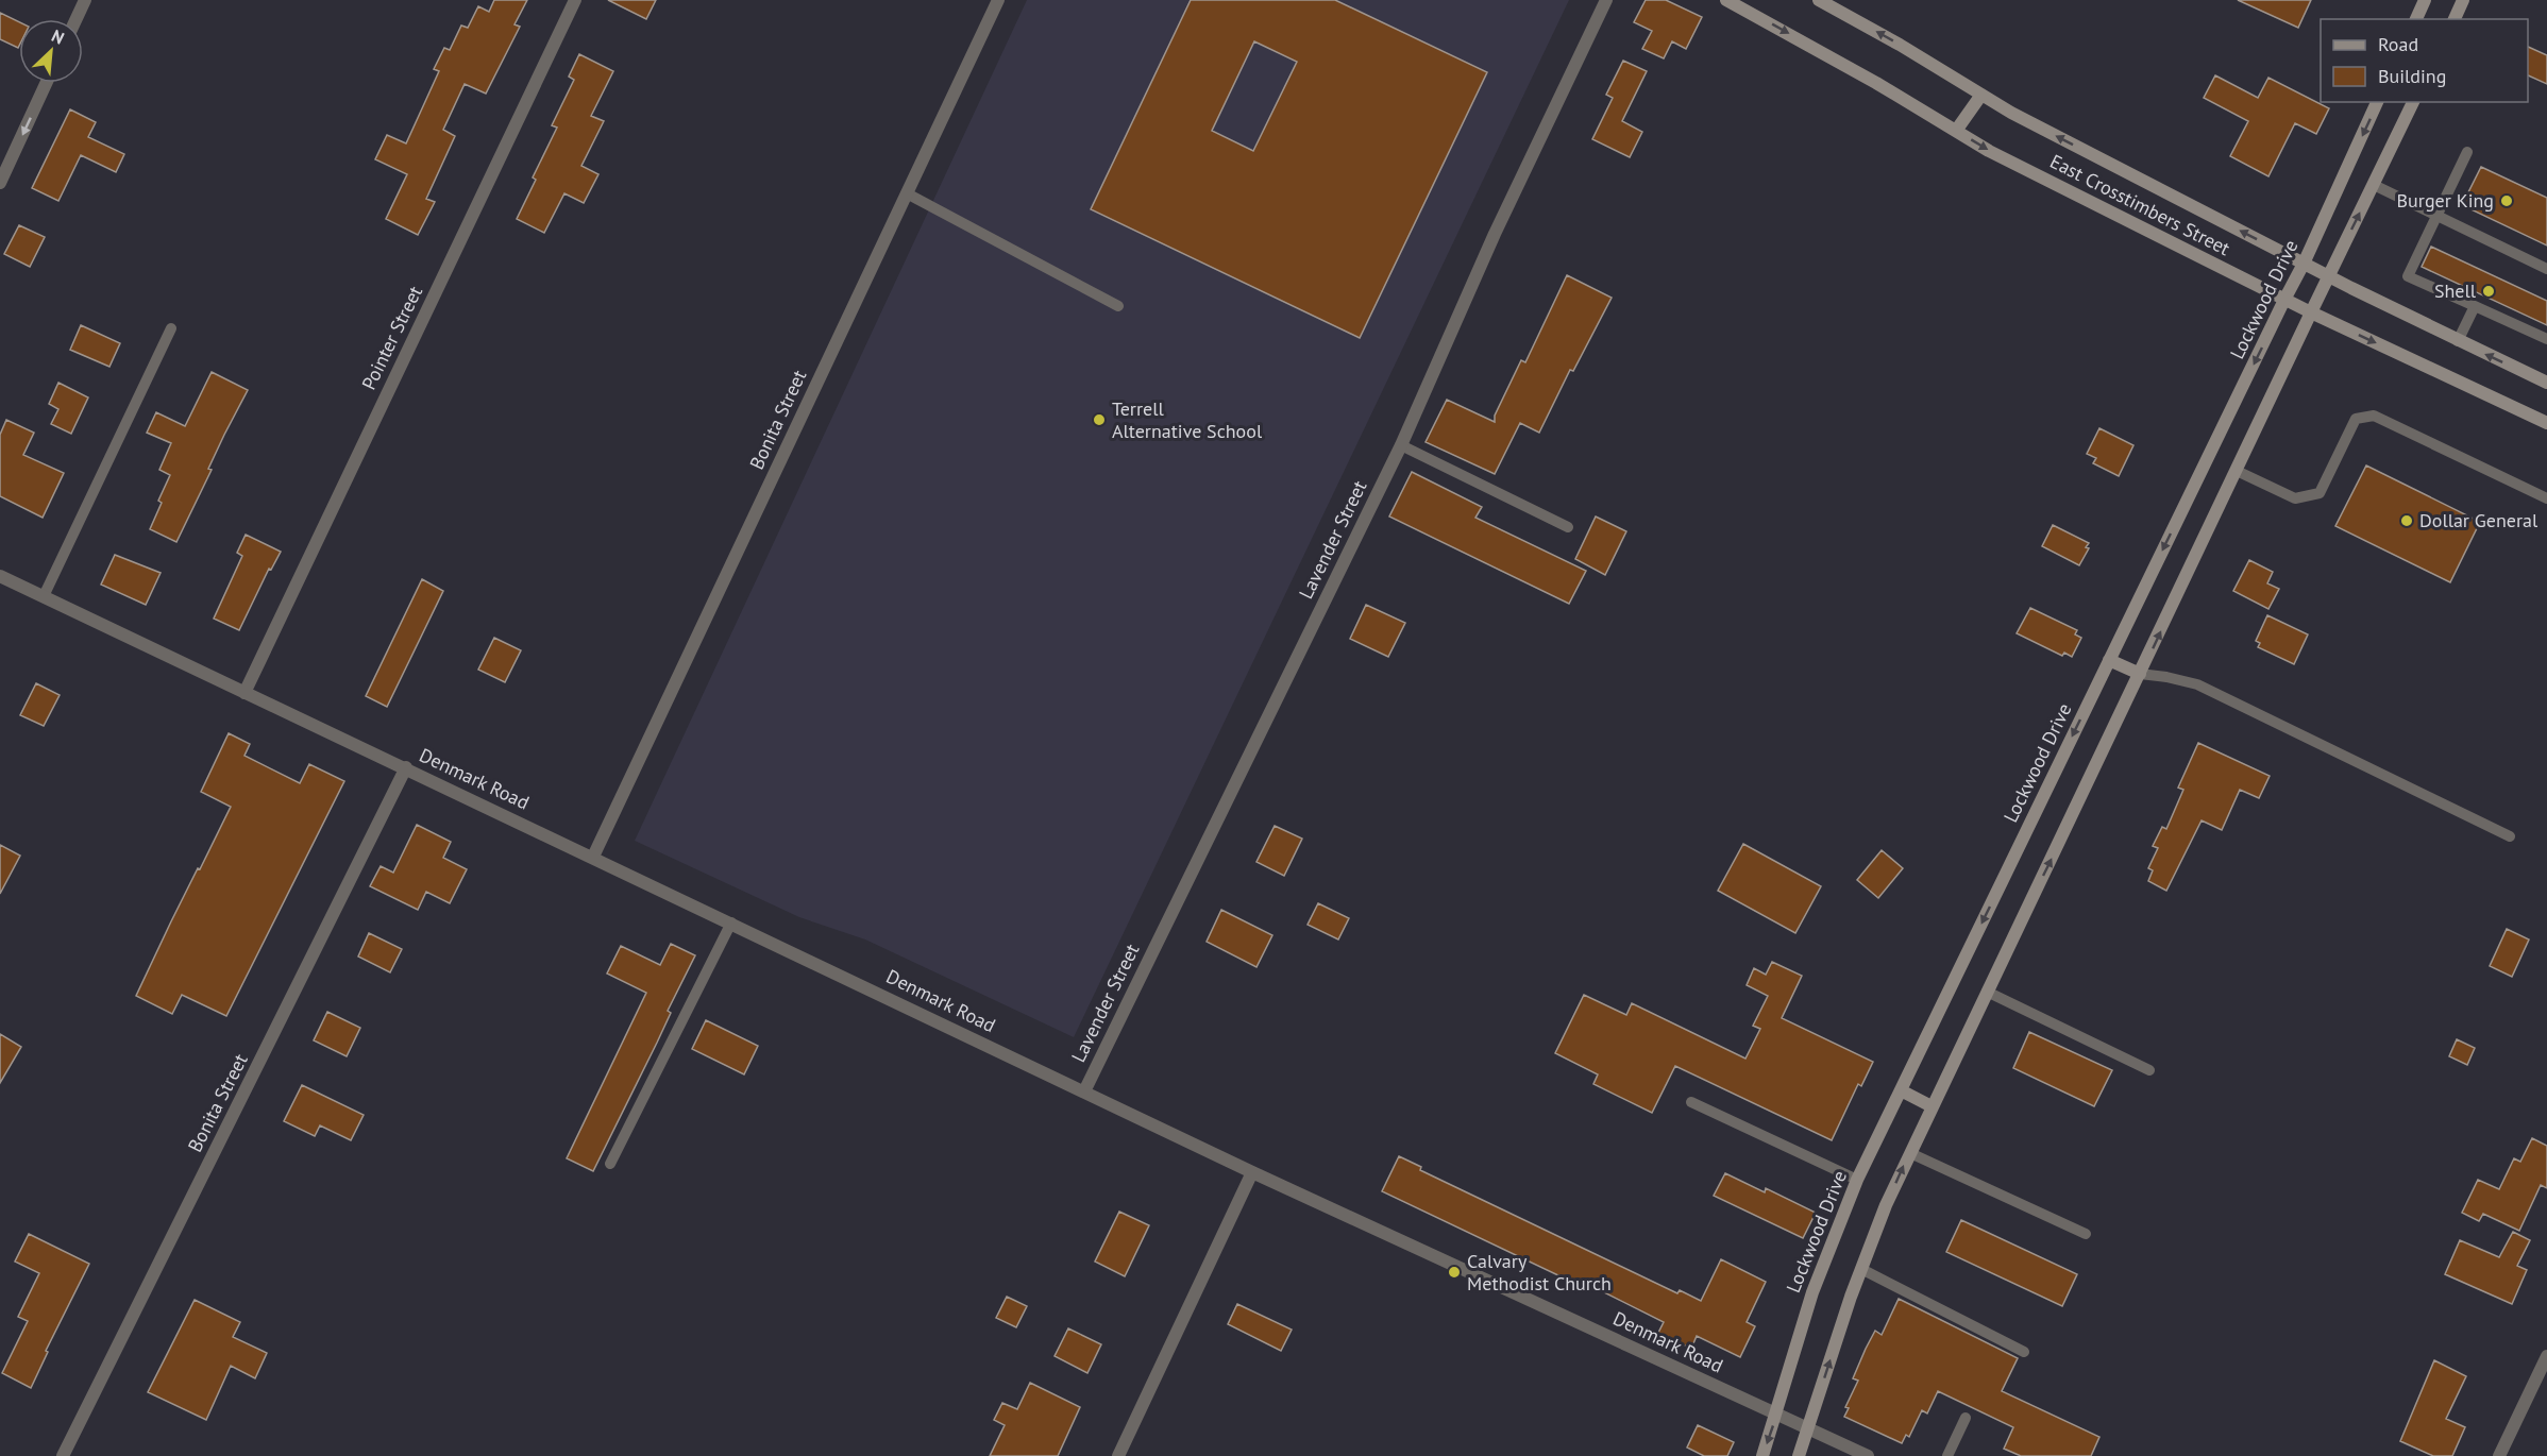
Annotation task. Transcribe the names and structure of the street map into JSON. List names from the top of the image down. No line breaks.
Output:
{"streets":{"main road":["East Crosstimbers Street","Lockwood Drive"],"street":["Pointer Street","Bonita Street","Lavender Street","Denmark Road"]},"crossings":[["East Crosstimbers Street","Lockwood Drive"],["Lockwood Drive","Denmark Road"],["Pointer Street","Denmark Road"],["Bonita Street","Denmark Road"],["Lavender Street","Denmark Road"]],"places":["Burger King","Shell","Terrell Alternative School","Dollar General","Calvary Methodist Church"],"legend":["Road","Building"],"north":"top right"}
